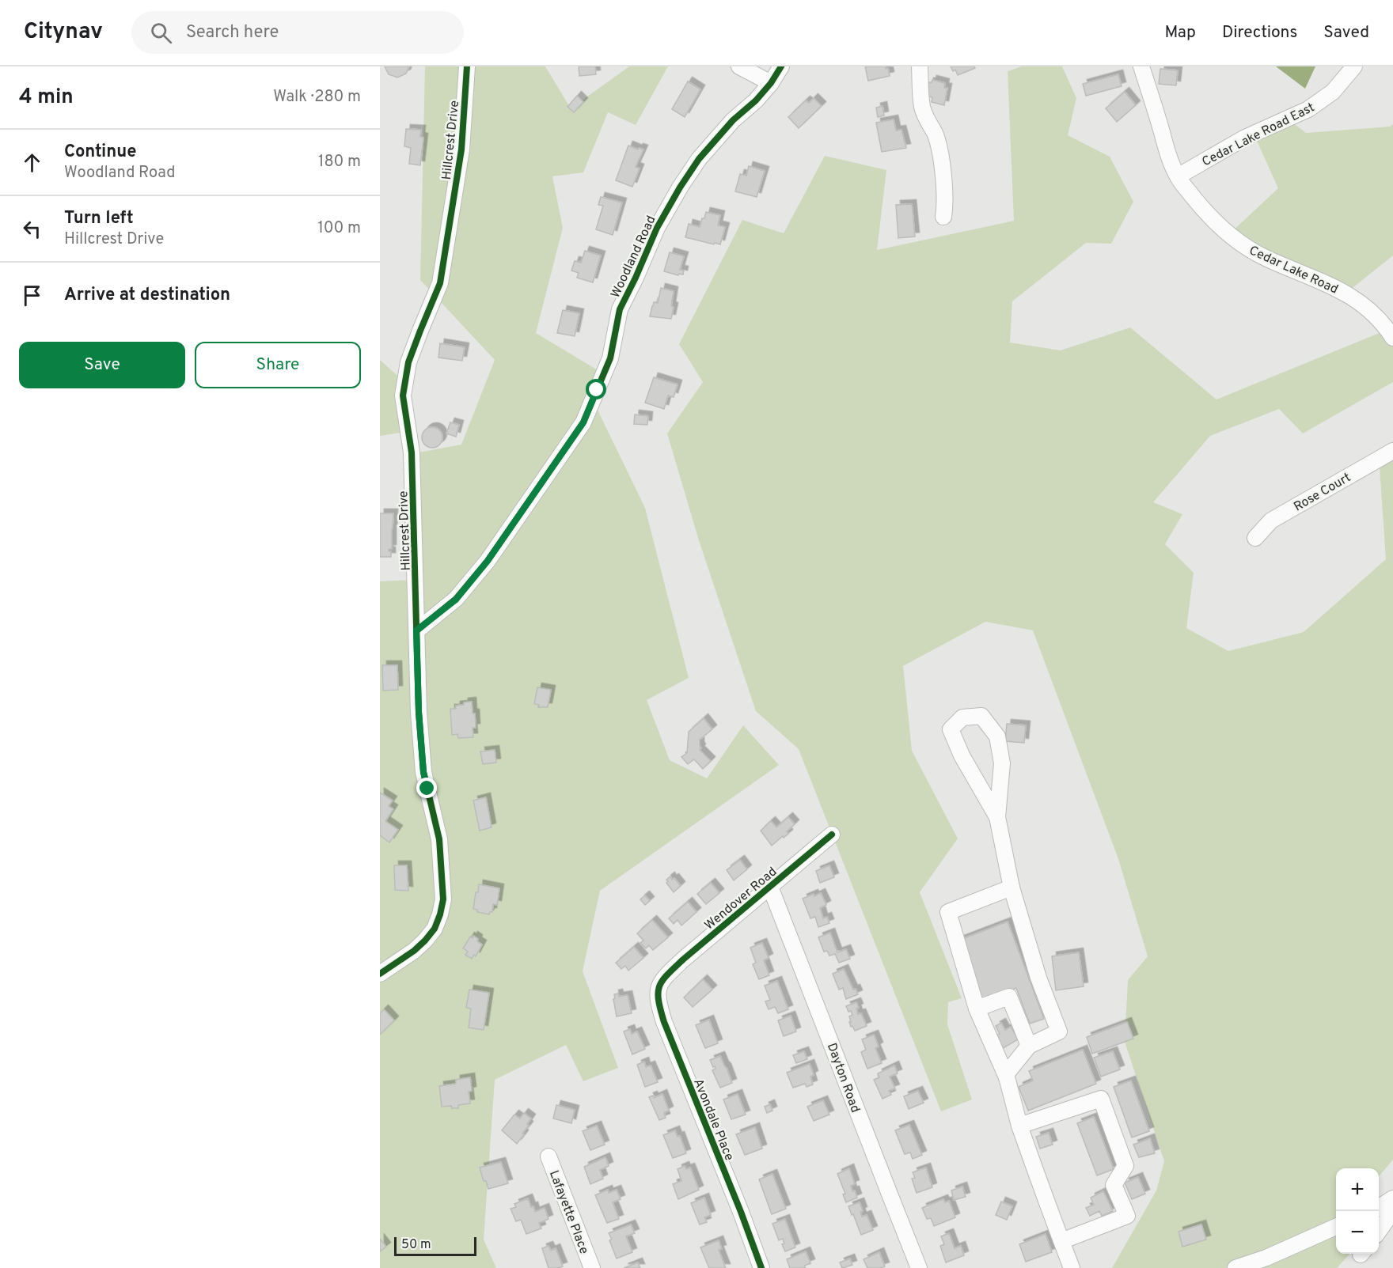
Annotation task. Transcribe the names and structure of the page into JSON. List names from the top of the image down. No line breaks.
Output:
{"streets":{"street":["Cedar Lake Road East","Hillcrest Drive","Woodland Road","Cedar Lake Road","Rose Court","Wendover Road","Dayton Road","Avondale Place","Lafayette Place"]},"crossings":[["Cedar Lake Road East","Cedar Lake Road"],["Hillcrest Drive","Woodland Road"],["Wendover Road","Dayton Road"],["Wendover Road","Avondale Place"]],"scale_bar":"50 m","page":{"header":"Citynav","search":"Search here","nav":["Map","Directions","Saved"],"heading":["4 min","Walk · 280 m"],"list":[["Continue","Woodland Road","180 m"],["Turn left","Hillcrest Drive","100 m"],"Arrive at destination"],"buttons":["Save","Share"],"map_buttons":["+","−"],"scale":"50 m"}}
